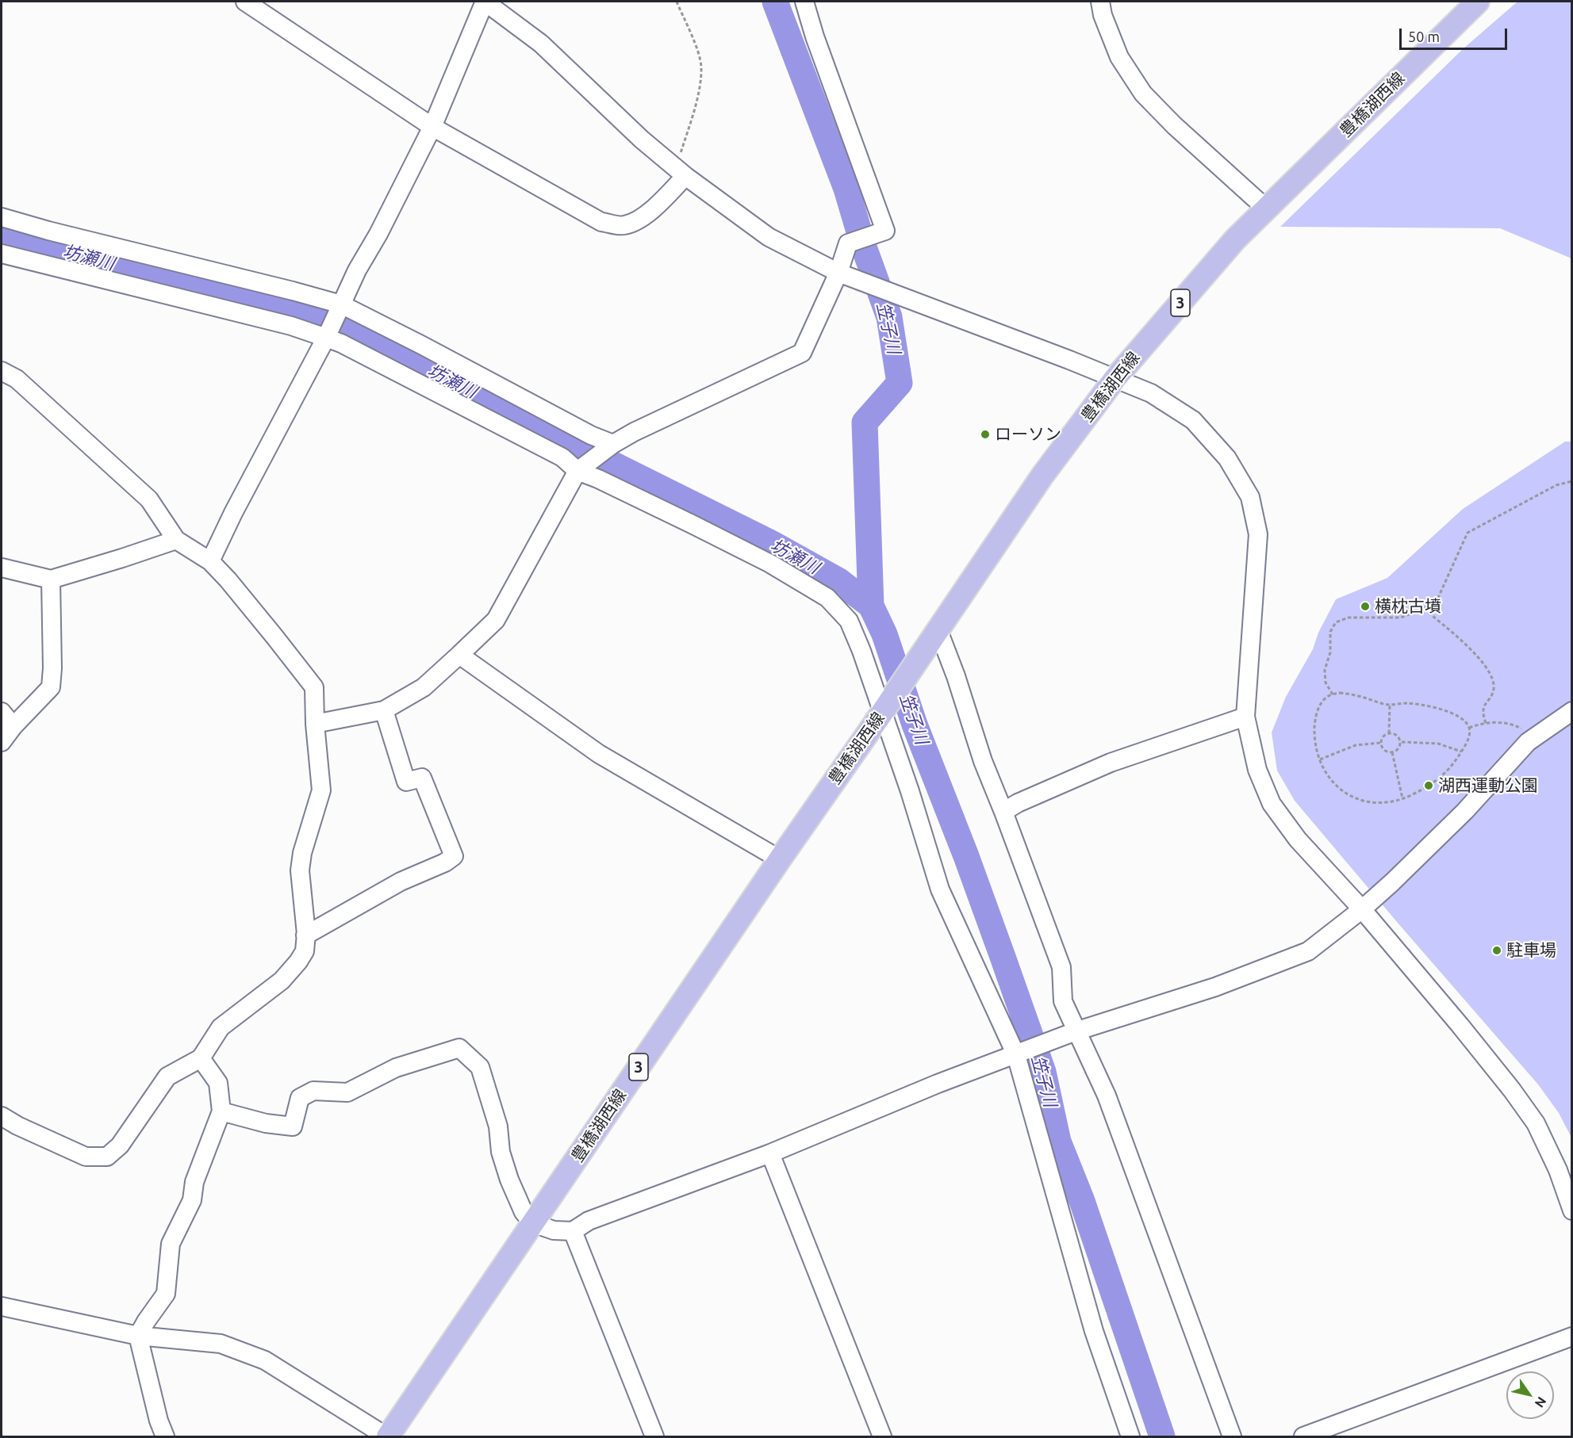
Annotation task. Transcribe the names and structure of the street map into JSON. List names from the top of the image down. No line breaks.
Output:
{"streets":{"main road":["豊橋湖西線","3"]},"water":["坊瀬川","笠子川"],"places":["ローソン","横枕古墳","湖西運動公園","駐車場"],"scale_bar":"50 m","north":"bottom right"}
